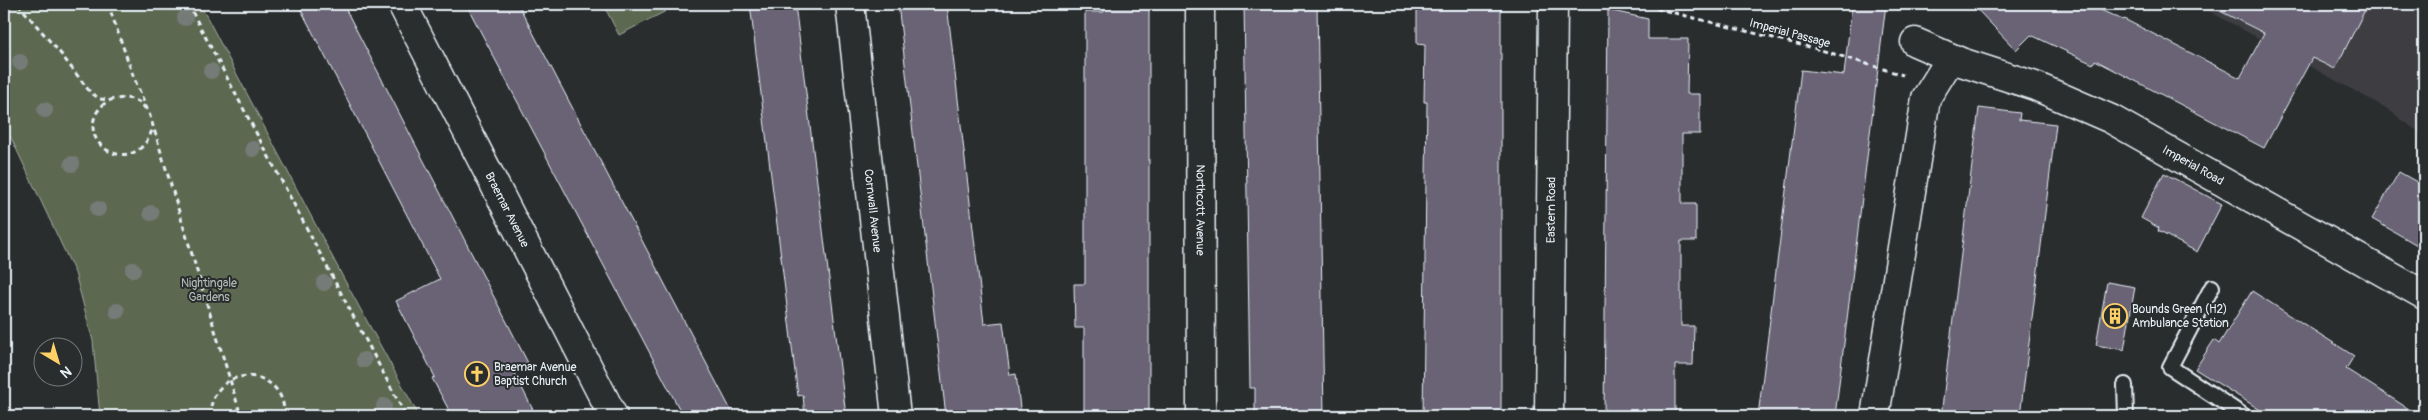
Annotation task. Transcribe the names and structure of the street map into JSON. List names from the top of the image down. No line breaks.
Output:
{"streets":{"street":["Imperial Road","Braemar Avenue","Cornwall Avenue","Northcott Avenue","Eastern Road"],"path":["Imperial Passage"]},"parks":["Nightingale Gardens"],"places":{"building":["Bounds Green (H2) Ambulance Station"],"church":["Braemar Avenue Baptist Church"]},"north":"bottom right"}
